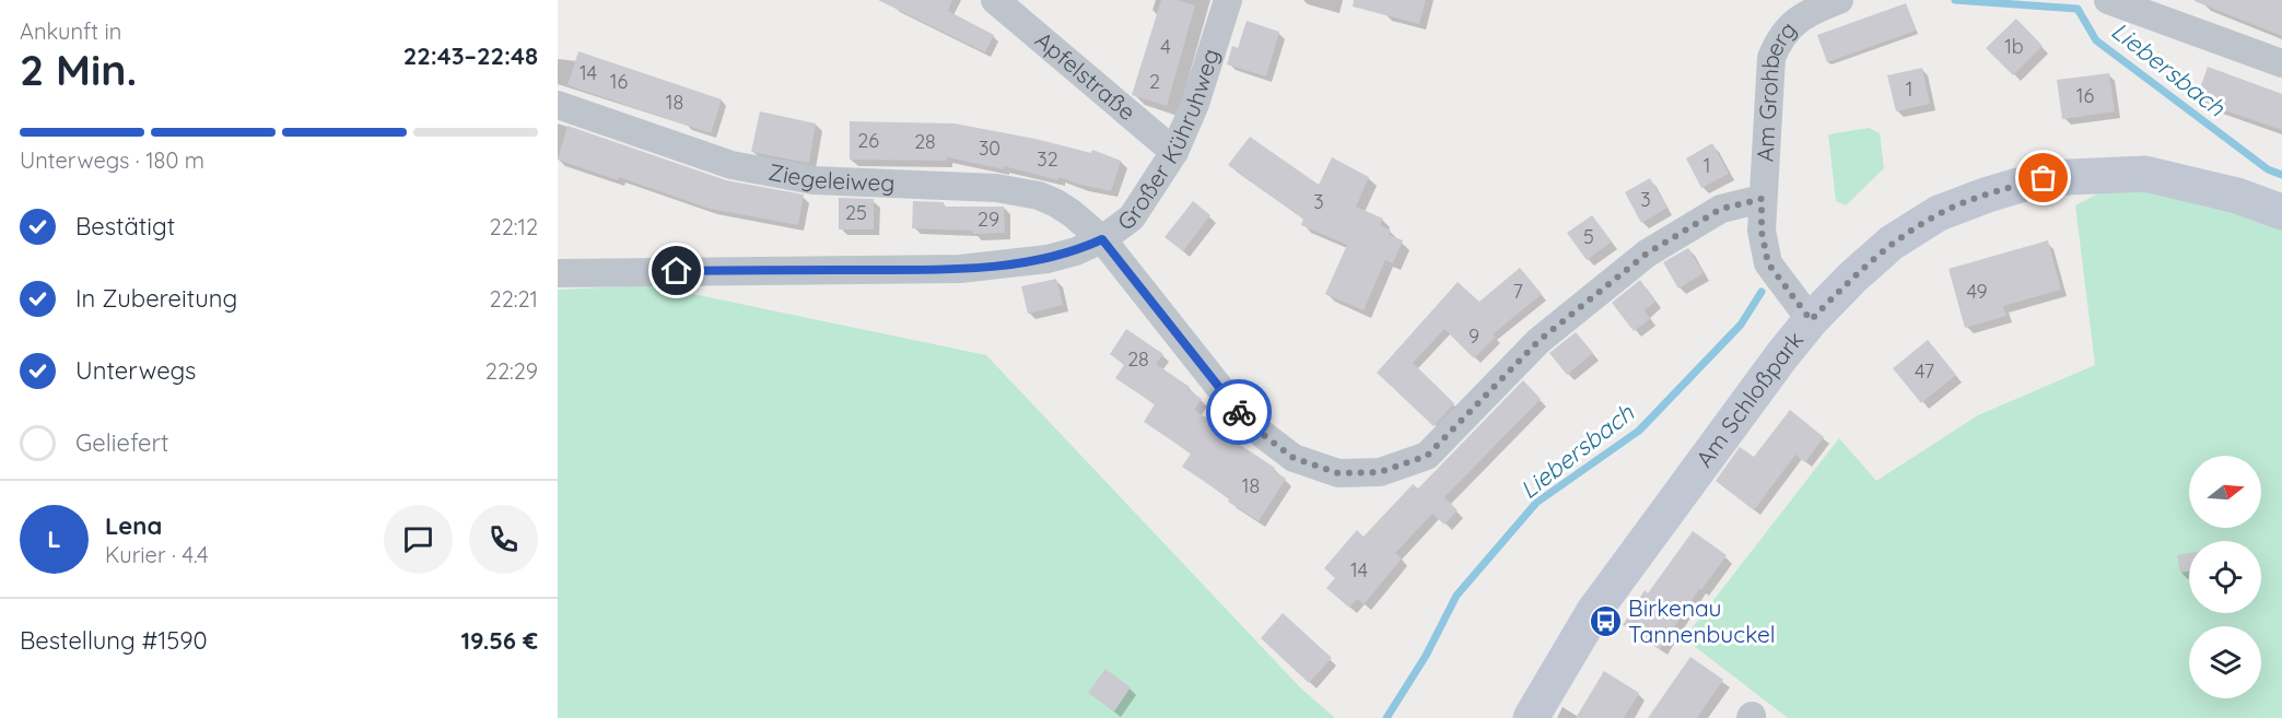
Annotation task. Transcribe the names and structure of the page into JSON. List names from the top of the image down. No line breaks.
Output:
{"streets":{"street":["Apfelstraße","Am Grohberg","Großer Kühruhweg","Ziegeleiweg","Am Schloßpark"]},"crossings":[["Apfelstraße","Großer Kühruhweg"],["Am Grohberg","Ziegeleiweg"],["Am Grohberg","Am Schloßpark"],["Großer Kühruhweg","Ziegeleiweg"]],"water":["Liebersbach"],"places":{"bus stop":["Birkenau Tannenbuckel"]},"house_numbers":["4","1b","14","16","2","1","16","18","26","28","30","32","1","3","3","25","29","5","7","49","9","28","47","18","14"],"north":"right","page":{"heading":["2 Min.","Ankunft in","22:43–22:48"],"panel":["Lena","Kurier · 4.4","Bestellung #1590","19.56 €"],"bar":"Unterwegs · 180 m","list":[["Bestätigt","22:12"],["In Zubereitung","22:21"],["Unterwegs","22:29"],"Geliefert"],"round":"L"}}
